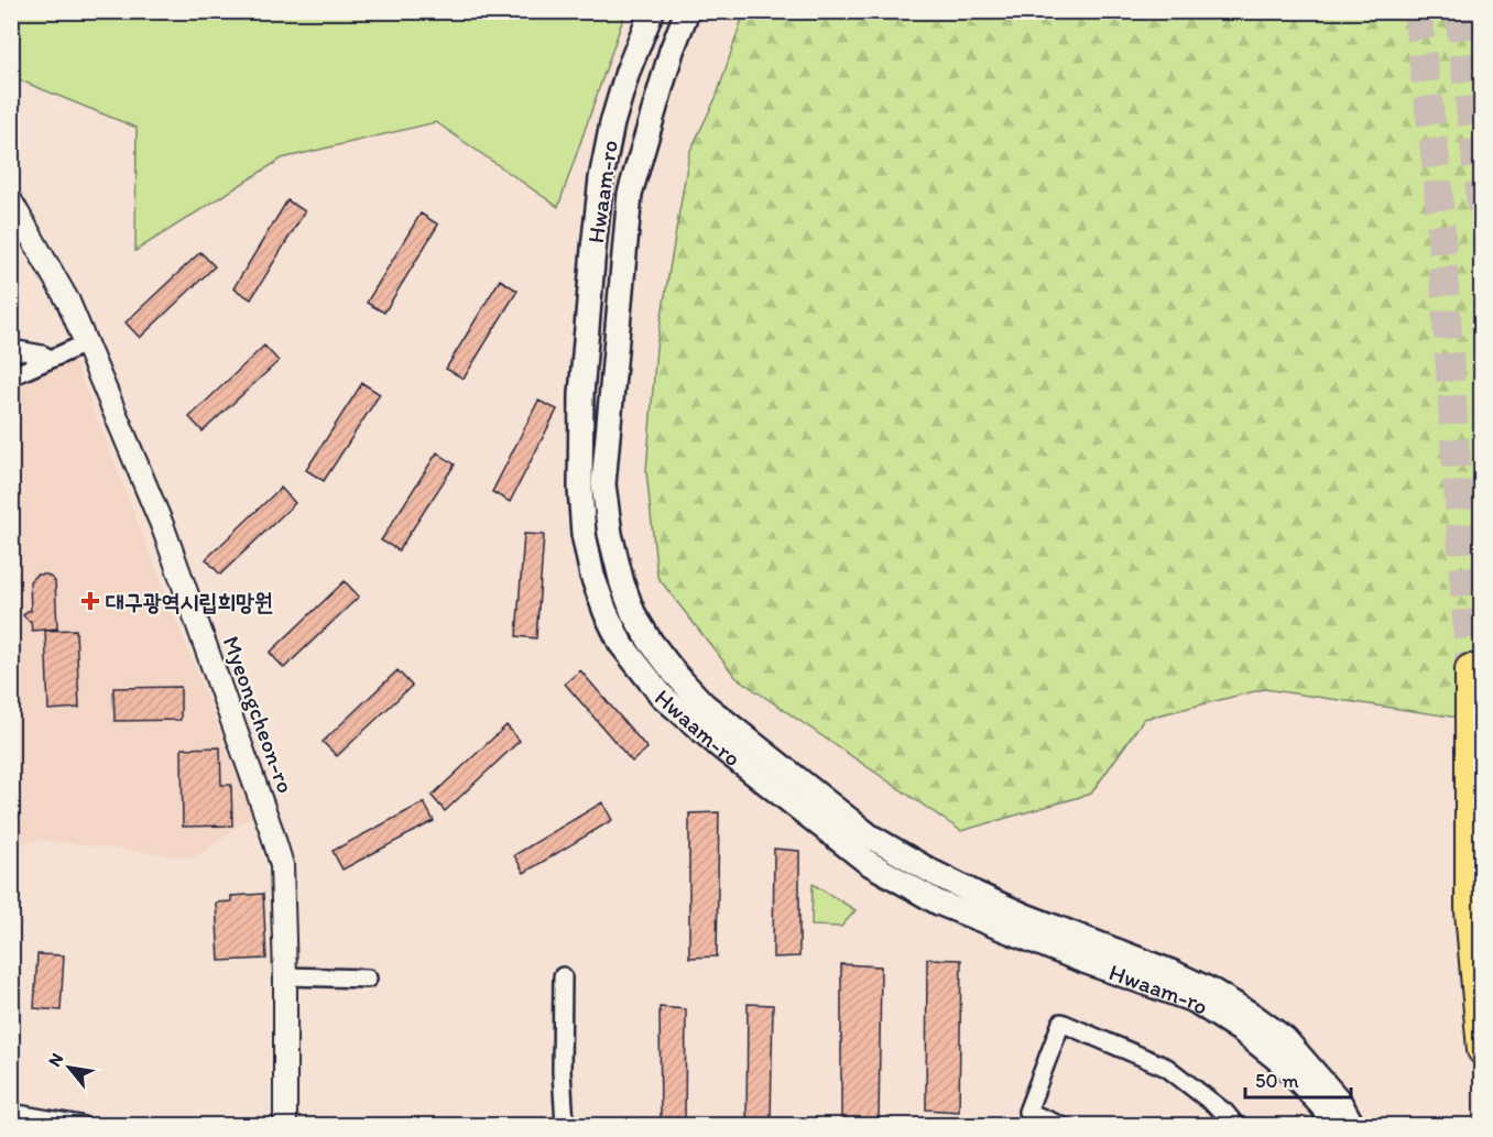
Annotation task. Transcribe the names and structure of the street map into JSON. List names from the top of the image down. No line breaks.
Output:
{"streets":{"main road":["Hwaam-ro"],"street":["Myeongcheon-ro"]},"places":{"health":["대구광역시립희망원"]},"scale_bar":"50 m","north":"top left"}
